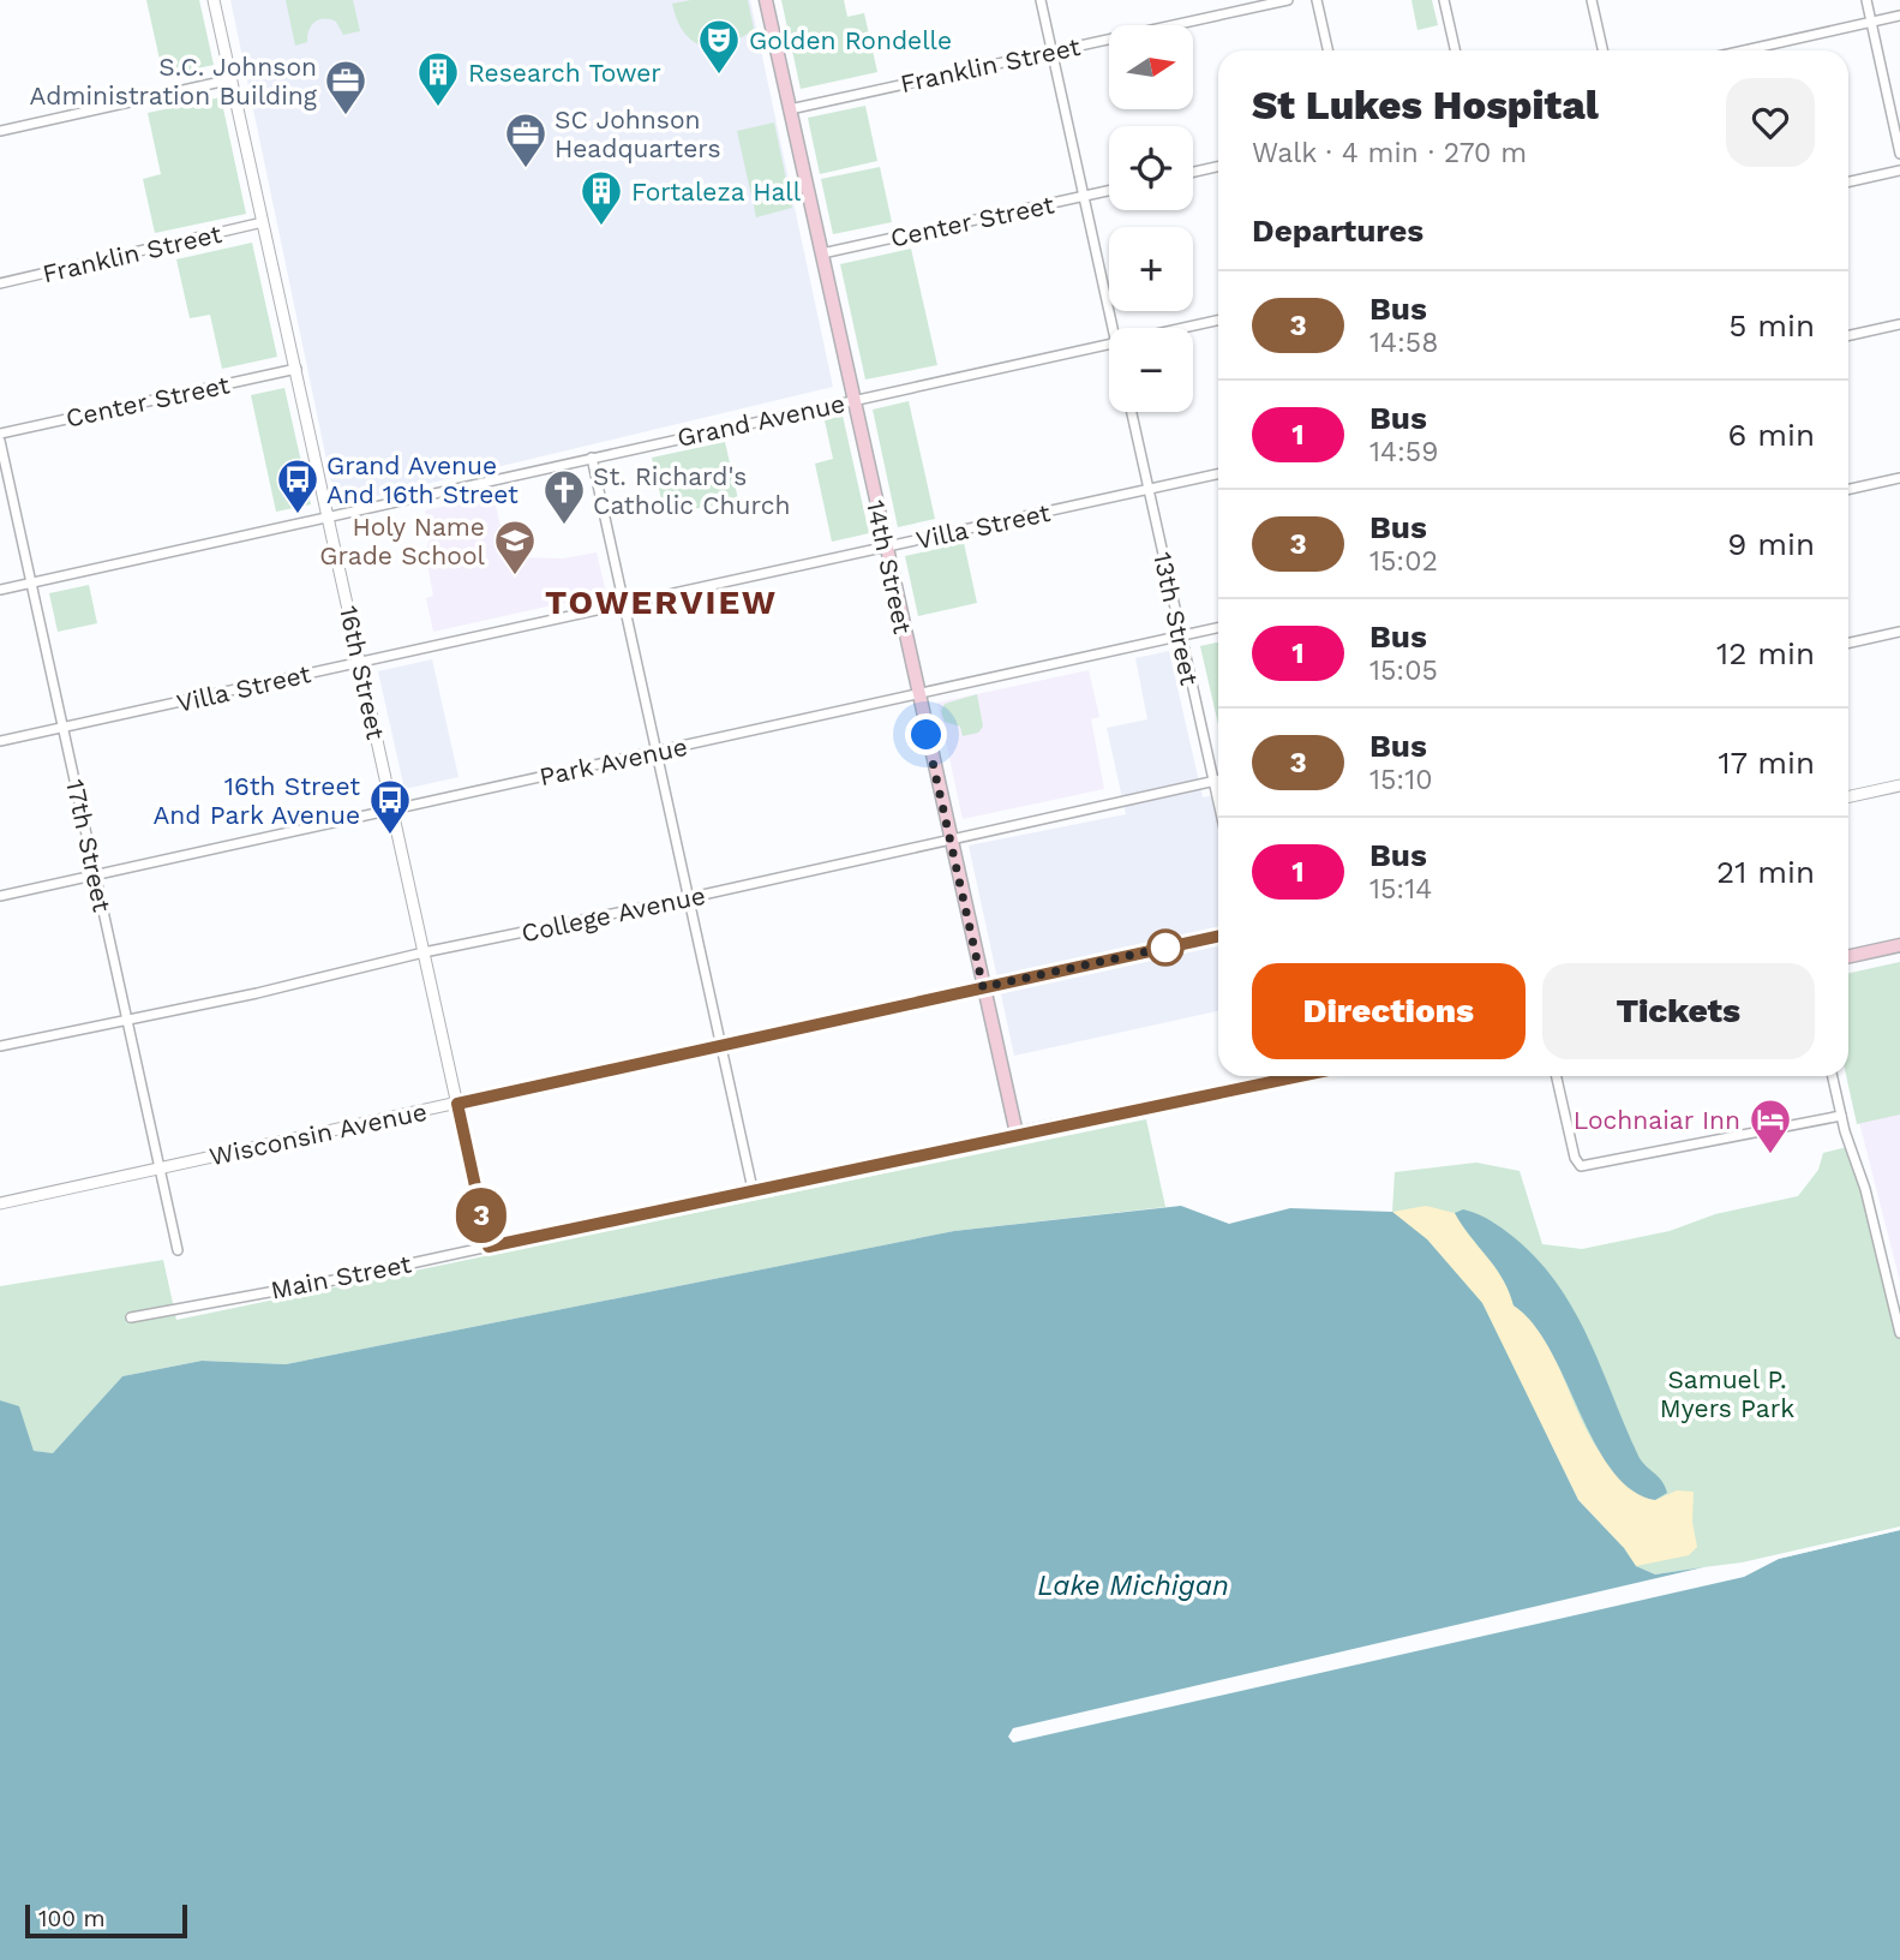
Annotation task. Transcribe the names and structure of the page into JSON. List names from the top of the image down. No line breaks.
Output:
{"streets":{"main road":["14th Street","Main Street"],"street":["Franklin Street","Center Street","Grand Avenue","Villa Street","13th Street","16th Street","Park Avenue","17th Street","College Avenue","Wisconsin Avenue"]},"crossings":[["Franklin Street","14th Street"],["Franklin Street","16th Street"],["Center Street","14th Street"],["Center Street","16th Street"],["Grand Avenue","14th Street"],["Grand Avenue","16th Street"],["Grand Avenue","17th Street"],["Villa Street","14th Street"],["Villa Street","13th Street"],["Villa Street","16th Street"],["Villa Street","17th Street"],["14th Street","Park Avenue"],["14th Street","College Avenue"],["14th Street","Wisconsin Avenue"],["14th Street","Main Street"],["13th Street","Park Avenue"],["13th Street","College Avenue"],["16th Street","Park Avenue"],["16th Street","College Avenue"],["16th Street","Wisconsin Avenue"],["16th Street","Main Street"],["Park Avenue","17th Street"],["17th Street","College Avenue"],["17th Street","Wisconsin Avenue"]],"districts":["TOWERVIEW"],"water":["Lake Michigan"],"parks":["Samuel P. Myers Park"],"places":{"theatre":["Golden Rondelle"],"building":["Research Tower","Fortaleza Hall"],"office":["S.C. Johnson Administration Building","SC Johnson Headquarters"],"bus stop":["Grand Avenue And 16th Street","16th Street And Park Avenue"],"church":["St. Richard's Catholic Church"],"school or university":["Holy Name Grade School"],"hotel":["Lochnaiar Inn"]},"lines":["bus line 3"],"scale_bar":"100 m","north":"right","page":{"on_map":"3","map_buttons":["+","−"],"heading":[["St Lukes Hospital","Walk · 4 min · 270 m"],"Departures"],"list":[{"mark":"3","name":"Bus","note":"14:58","value":"5 min"},{"mark":"1","name":"Bus","note":"14:59","value":"6 min"},{"mark":"3","name":"Bus","note":"15:02","value":"9 min"},{"mark":"1","name":"Bus","note":"15:05","value":"12 min"},{"mark":"3","name":"Bus","note":"15:10","value":"17 min"},{"mark":"1","name":"Bus","note":"15:14","value":"21 min"}],"buttons":["Directions","Tickets"],"scale":"100 m"}}
